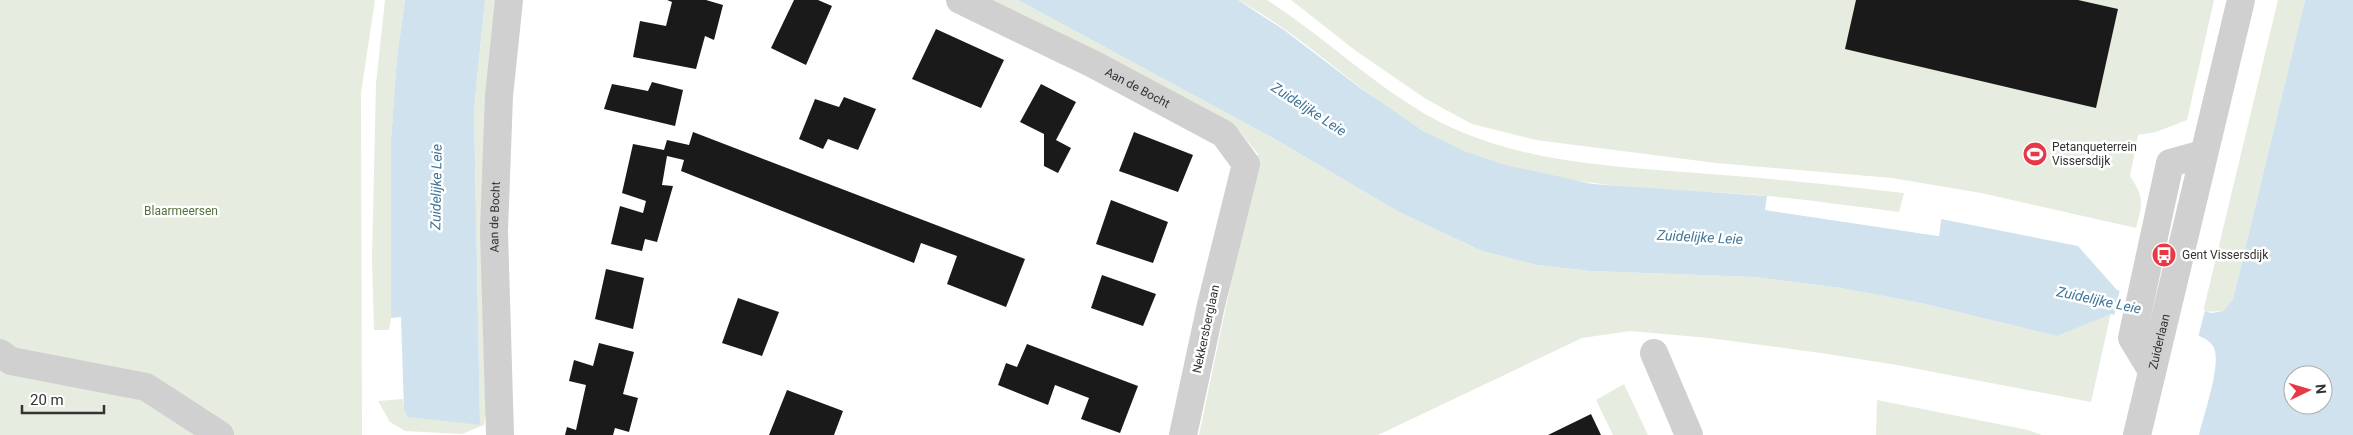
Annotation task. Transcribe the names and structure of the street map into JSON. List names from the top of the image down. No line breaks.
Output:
{"streets":{"street":["Aan de Bocht","Nekkersberglaan","Zuiderlaan"]},"crossings":[["Aan de Bocht","Nekkersberglaan"]],"water":["Zuidelijke Leie"],"parks":["Blaarmeersen"],"places":{"sports":["Petanqueterrein Vissersdijk"],"bus stop":["Gent Vissersdijk"]},"scale_bar":"20 m","north":"right"}
